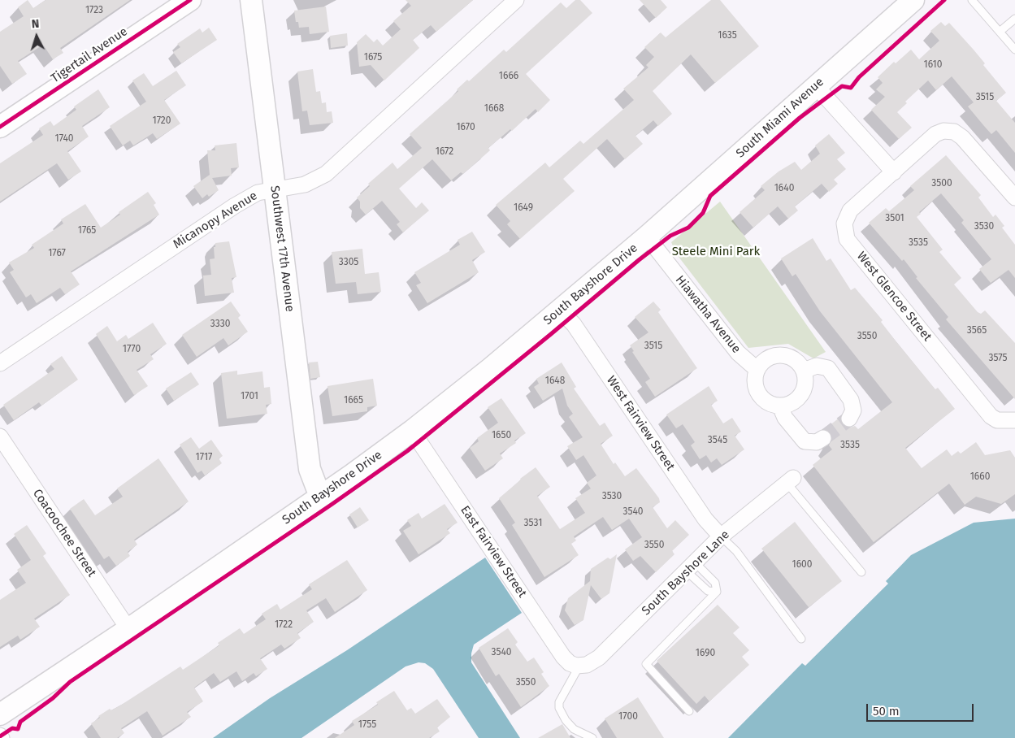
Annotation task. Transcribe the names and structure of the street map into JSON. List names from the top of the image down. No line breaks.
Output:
{"streets":{"main road":["Tigertail Avenue","South Miami Avenue","Southwest 17th Avenue","South Bayshore Drive"],"street":["Micanopy Avenue","West Glencoe Street","Hiawatha Avenue","West Fairview Street","Coacoochee Street","East Fairview Street","South Bayshore Lane"]},"crossings":[["South Miami Avenue","South Bayshore Drive"],["South Miami Avenue","Hiawatha Avenue"],["Micanopy Avenue","Southwest 17th Avenue"],["Southwest 17th Avenue","South Bayshore Drive"],["South Bayshore Drive","Hiawatha Avenue"],["South Bayshore Drive","West Fairview Street"],["South Bayshore Drive","Coacoochee Street"],["South Bayshore Drive","East Fairview Street"],["West Fairview Street","South Bayshore Lane"],["East Fairview Street","South Bayshore Lane"]],"parks":["Steele Mini Park"],"house_numbers":["1723","1635","1675","1610","1666","3515","1668","1720","1670","1740","1672","3500","1640","1649","3501","3530","1765","3535","1767","3305","3330","3565","3550","3515","1770","3575","1648","1701","1665","1650","3545","3535","1717","1660","3530","3540","3531","3550","1600","1722","3540","1690","3550","1700","1755"],"scale_bar":"50 m","north":"top"}
